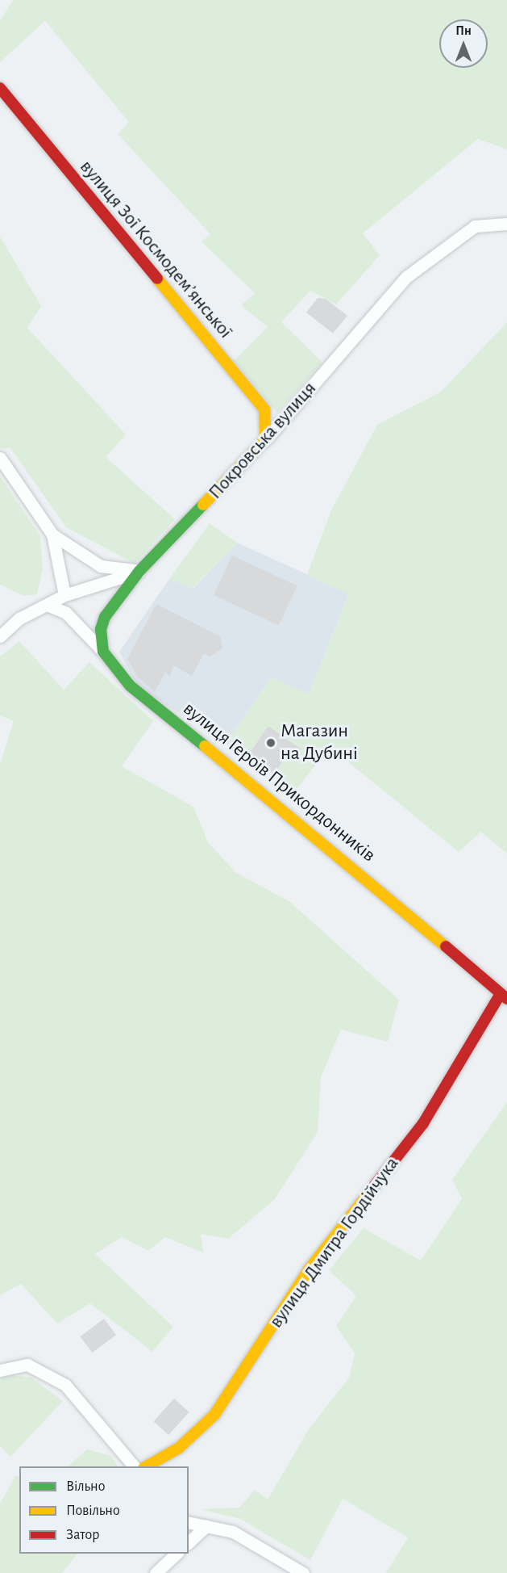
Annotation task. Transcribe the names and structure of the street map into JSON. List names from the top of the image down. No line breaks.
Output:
{"streets":{"street":["вулиця Зої Космодемʼянської","Покровська вулиця","вулиця Героїв Прикордонників","вулиця Дмитра Гордійчука"]},"crossings":[["вулиця Зої Космодемʼянської","Покровська вулиця"],["вулиця Героїв Прикордонників","вулиця Дмитра Гордійчука"]],"places":["Магазин на Дубині"],"legend":["Вільно","Повільно","Затор"],"north":"top"}
